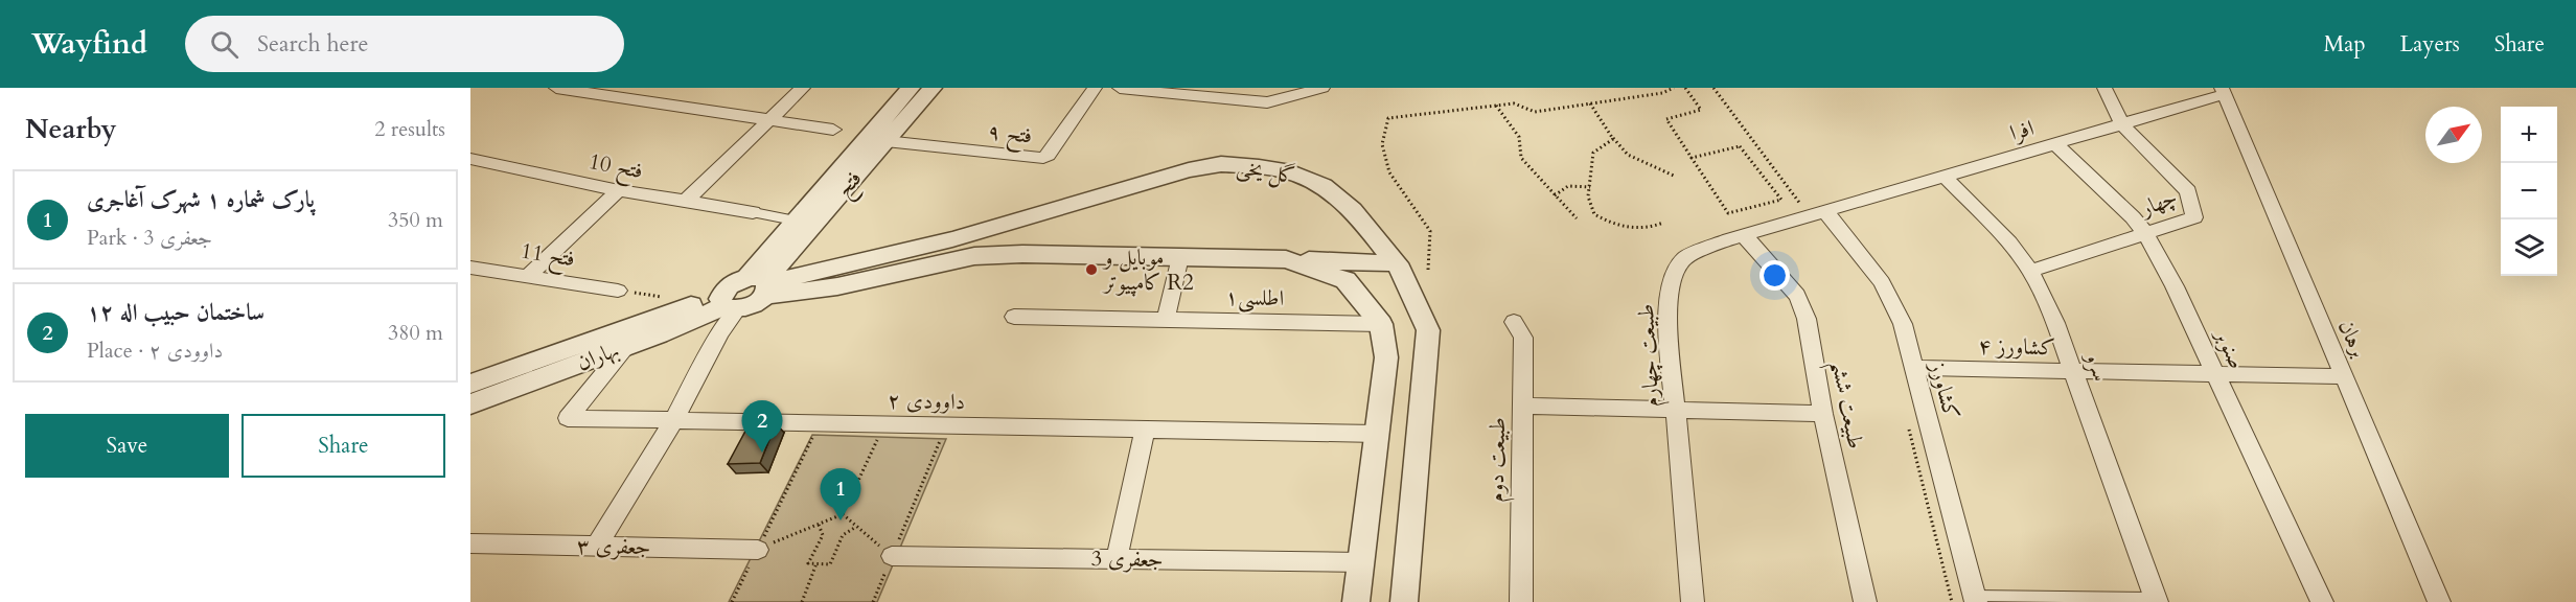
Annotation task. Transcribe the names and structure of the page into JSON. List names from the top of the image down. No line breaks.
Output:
{"streets":{"street":["افرا","فتح ۹","فتح 10","گل یخی","فتح","چهار","فتح 11","اطلسی۱","برهان","کشاورز ۴","صنوبر","طبیعت چهارم","بهاران","سرو","کشاورز","داوودی ۲","طبیعت ششم","طبیعت دوم","جعفری ۳","3 جعفری"]},"crossings":[["افرا","چهار"],["افرا","برهان"],["افرا","صنوبر"],["افرا","طبیعت چهارم"],["افرا","سرو"],["افرا","کشاورز"],["فتح ۹","فتح"],["گل یخی","فتح"],["چهار","صنوبر"],["چهار","سرو"],["برهان","کشاورز ۴"],["کشاورز ۴","صنوبر"],["کشاورز ۴","سرو"],["کشاورز ۴","کشاورز"],["طبیعت چهارم","کشاورز"],["طبیعت چهارم","طبیعت ششم"],["بهاران","داوودی ۲"]],"places":["موبایل و کامپیوتر R2"],"north":"top right","page":{"header":"Wayfind","search":"Search here","nav":["Map","Layers","Share"],"heading":["Nearby","2 results"],"map_buttons":["+","−"],"list":[{"mark":"1","name":"پارک شماره ۱ شهرک آغاجری","note":"Park · 3 جعفری","value":"350 m"},{"mark":"2","name":"ساختمان حبیب اله ۱۲","note":"Place · داوودی ۲","value":"380 m"}],"buttons":["Save","Share"],"pins":["2","1"]}}
